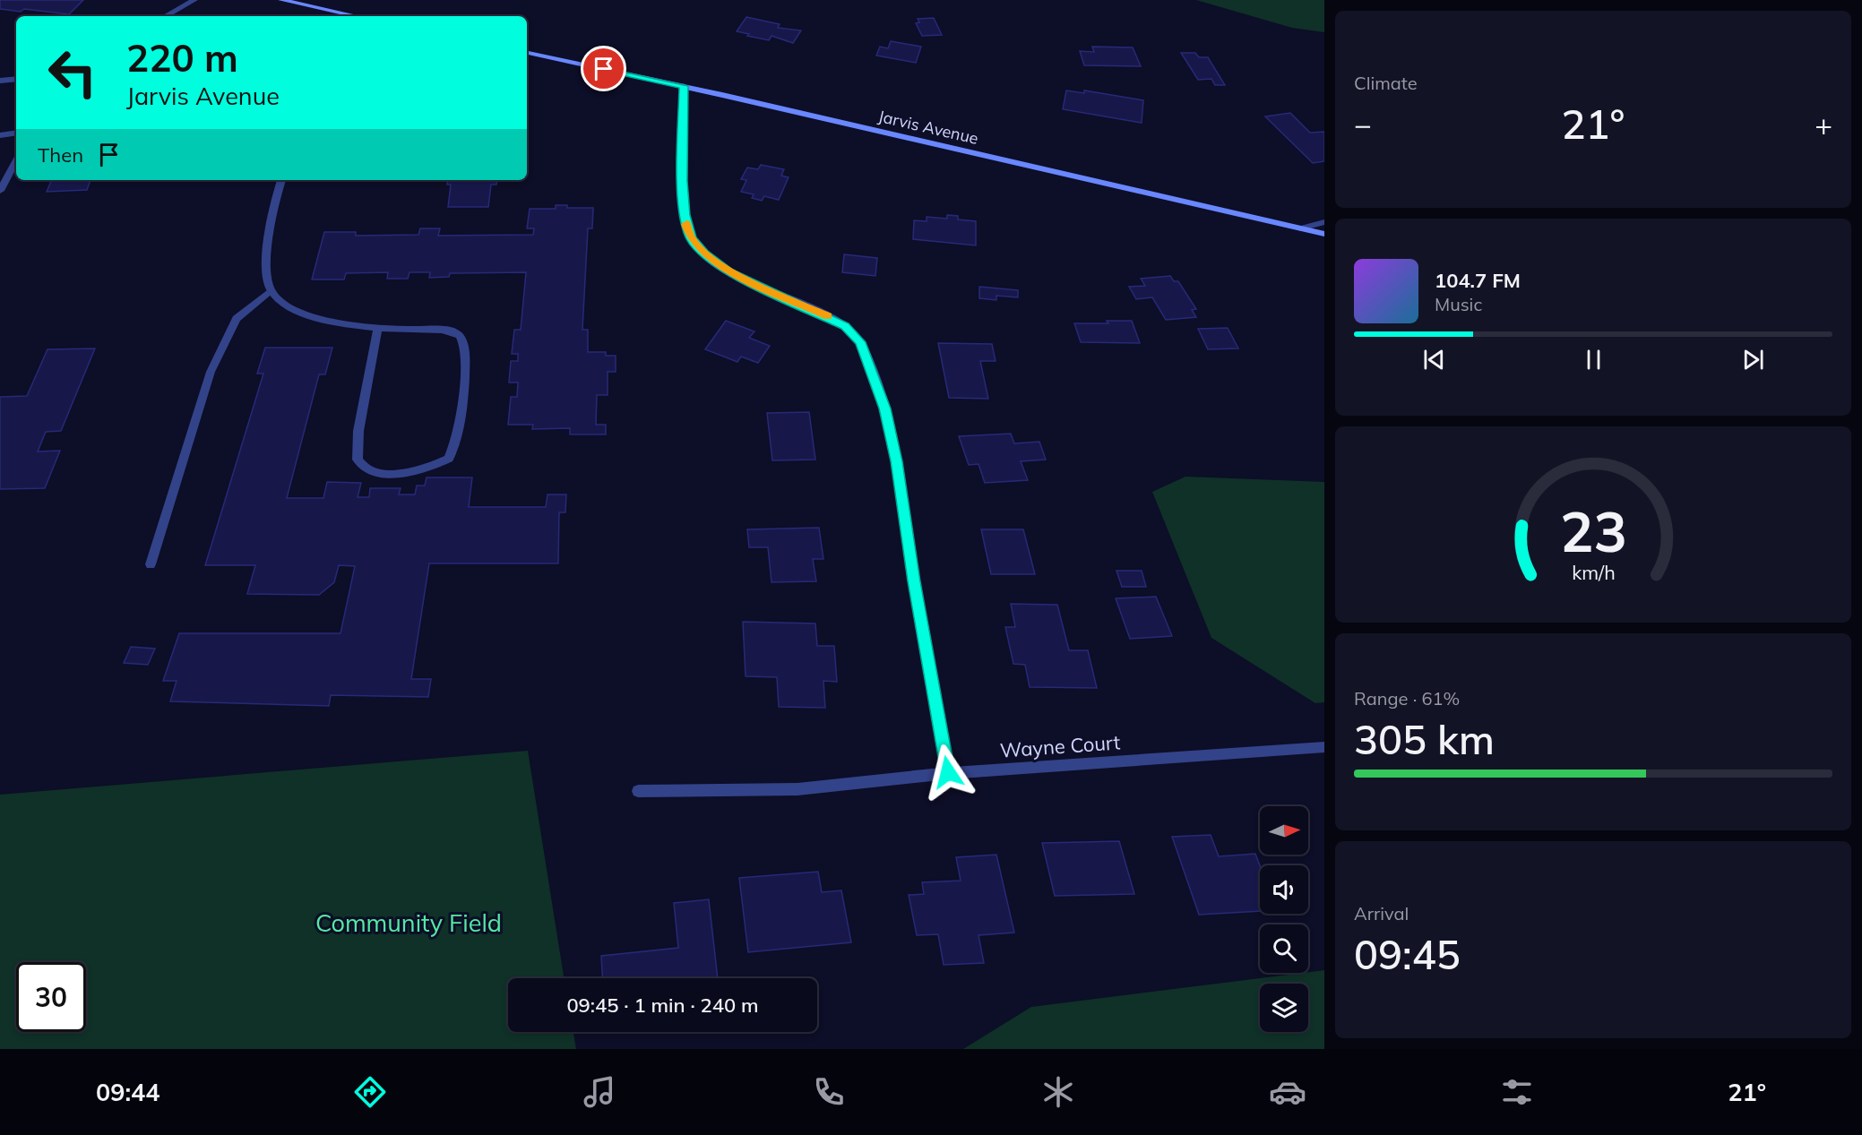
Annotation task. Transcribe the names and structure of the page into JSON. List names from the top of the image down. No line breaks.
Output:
{"streets":{"street":["Jarvis Avenue","Wayne Court"]},"parks":["Community Field"],"north":"right","page":{"tile":["Climate",["Range · 61%","305 km"],["Arrival","09:45"]],"turn":["220 m","Jarvis Avenue"],"heat":["−","21°","+"],"then":"Then","song":["104.7 FM","Music"],"limit":"30","trip":"09:45 · 1 min · 240 m","tabs":["09:44","21°"],"gauge":["23","km/h"]}}
